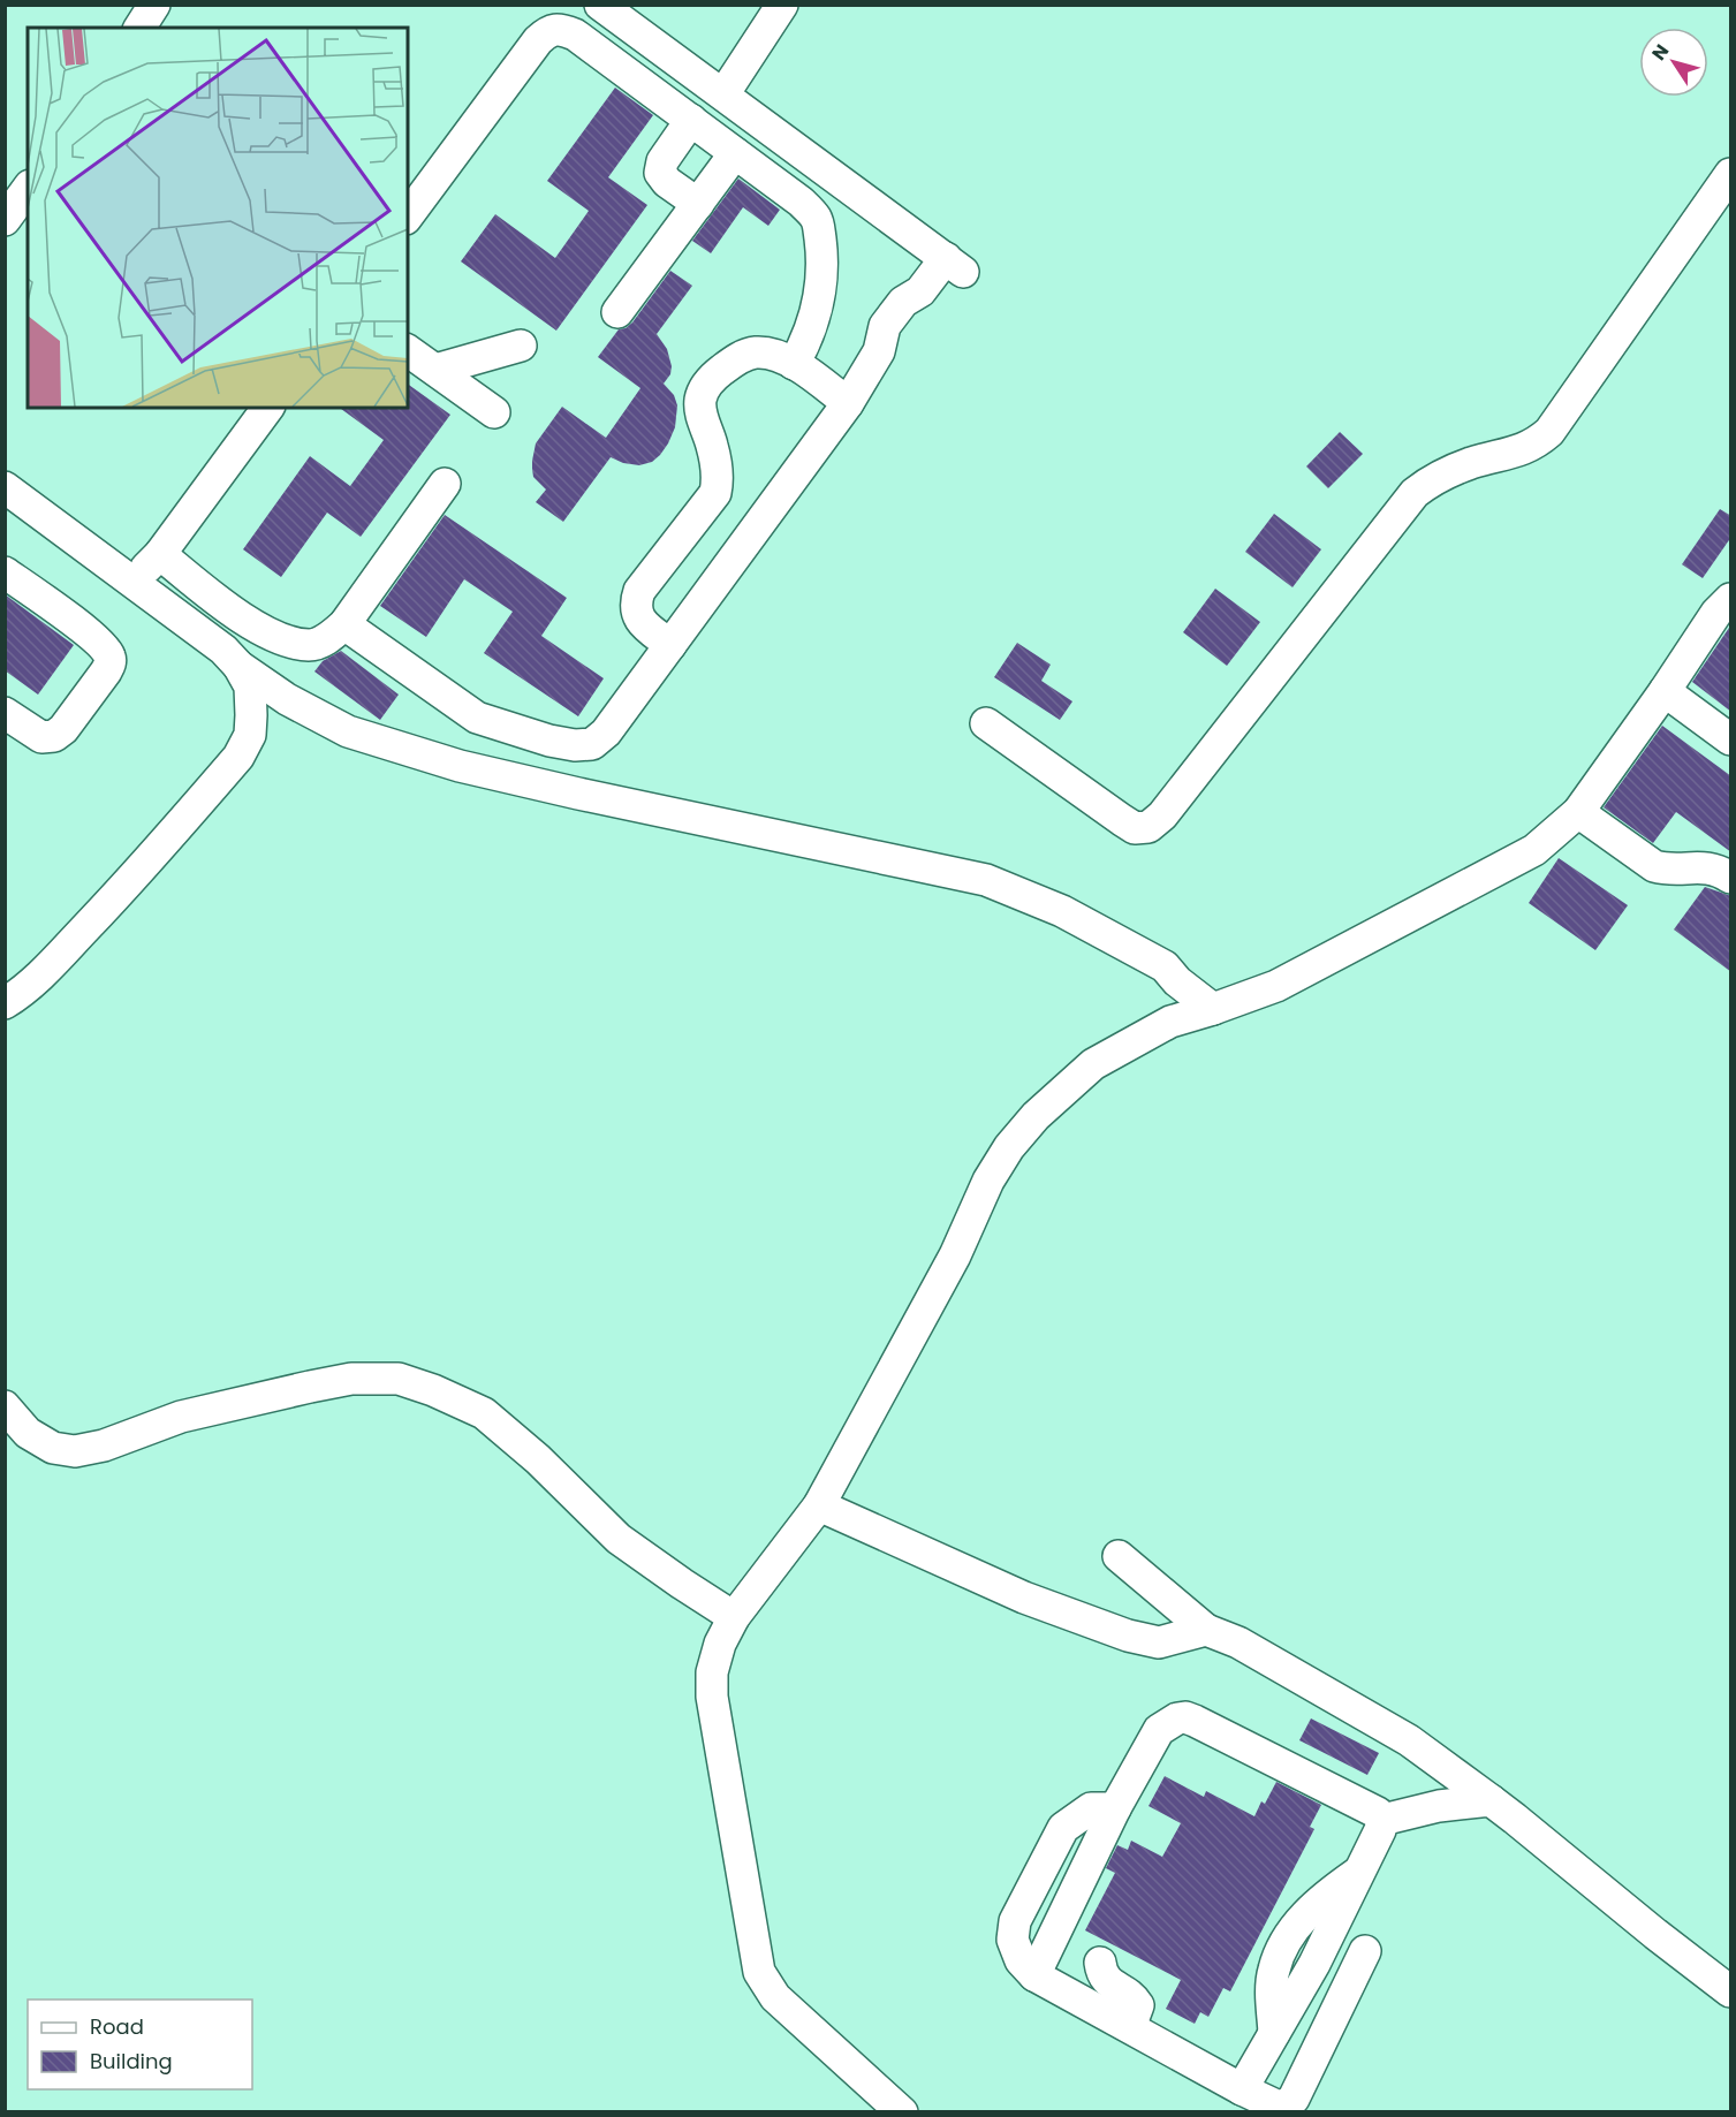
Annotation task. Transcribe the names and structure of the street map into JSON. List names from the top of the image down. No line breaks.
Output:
{"legend":["Road","Building"],"north":"top left"}
